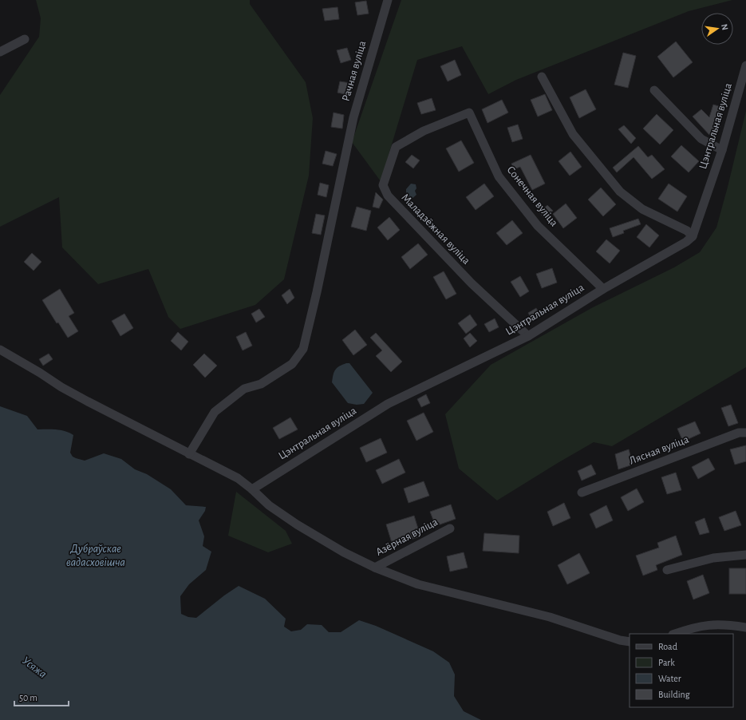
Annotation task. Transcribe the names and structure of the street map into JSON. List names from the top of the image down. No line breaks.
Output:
{"streets":{"street":["Рачная вуліца","Цэнтральная вуліца","Сонечная вуліца","Маладзёжная вуліца","Лясная вуліца","Азёрная вуліца"]},"crossings":[["Цэнтральная вуліца","Сонечная вуліца"],["Цэнтральная вуліца","Маладзёжная вуліца"],["Сонечная вуліца","Маладзёжная вуліца"]],"water":["Дубраўскае вадасховішча","Усяжа"],"legend":["Road","Park","Water","Building"],"scale_bar":"50 m","north":"right"}
